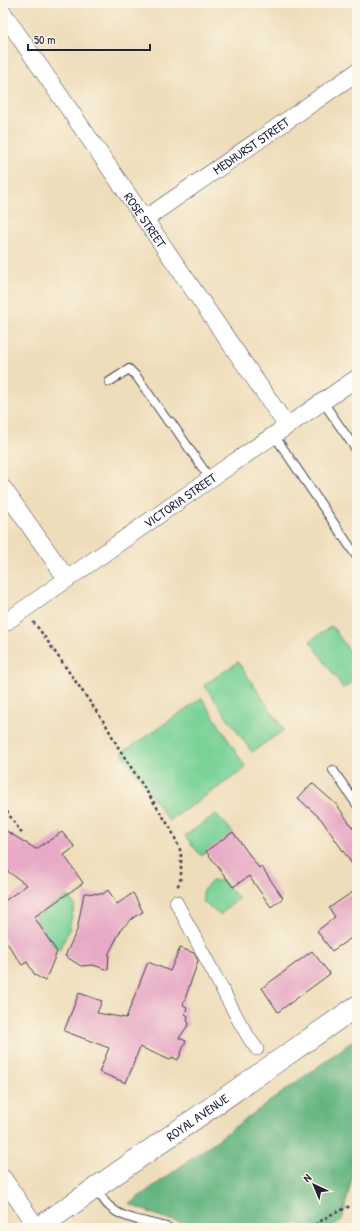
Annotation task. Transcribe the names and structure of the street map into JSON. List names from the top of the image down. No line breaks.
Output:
{"streets":{"street":["MEDHURST STREET","ROSE STREET","VICTORIA STREET","ROYAL AVENUE"]},"crossings":[["MEDHURST STREET","ROSE STREET"],["ROSE STREET","VICTORIA STREET"]],"scale_bar":"50 m","north":"top left"}
